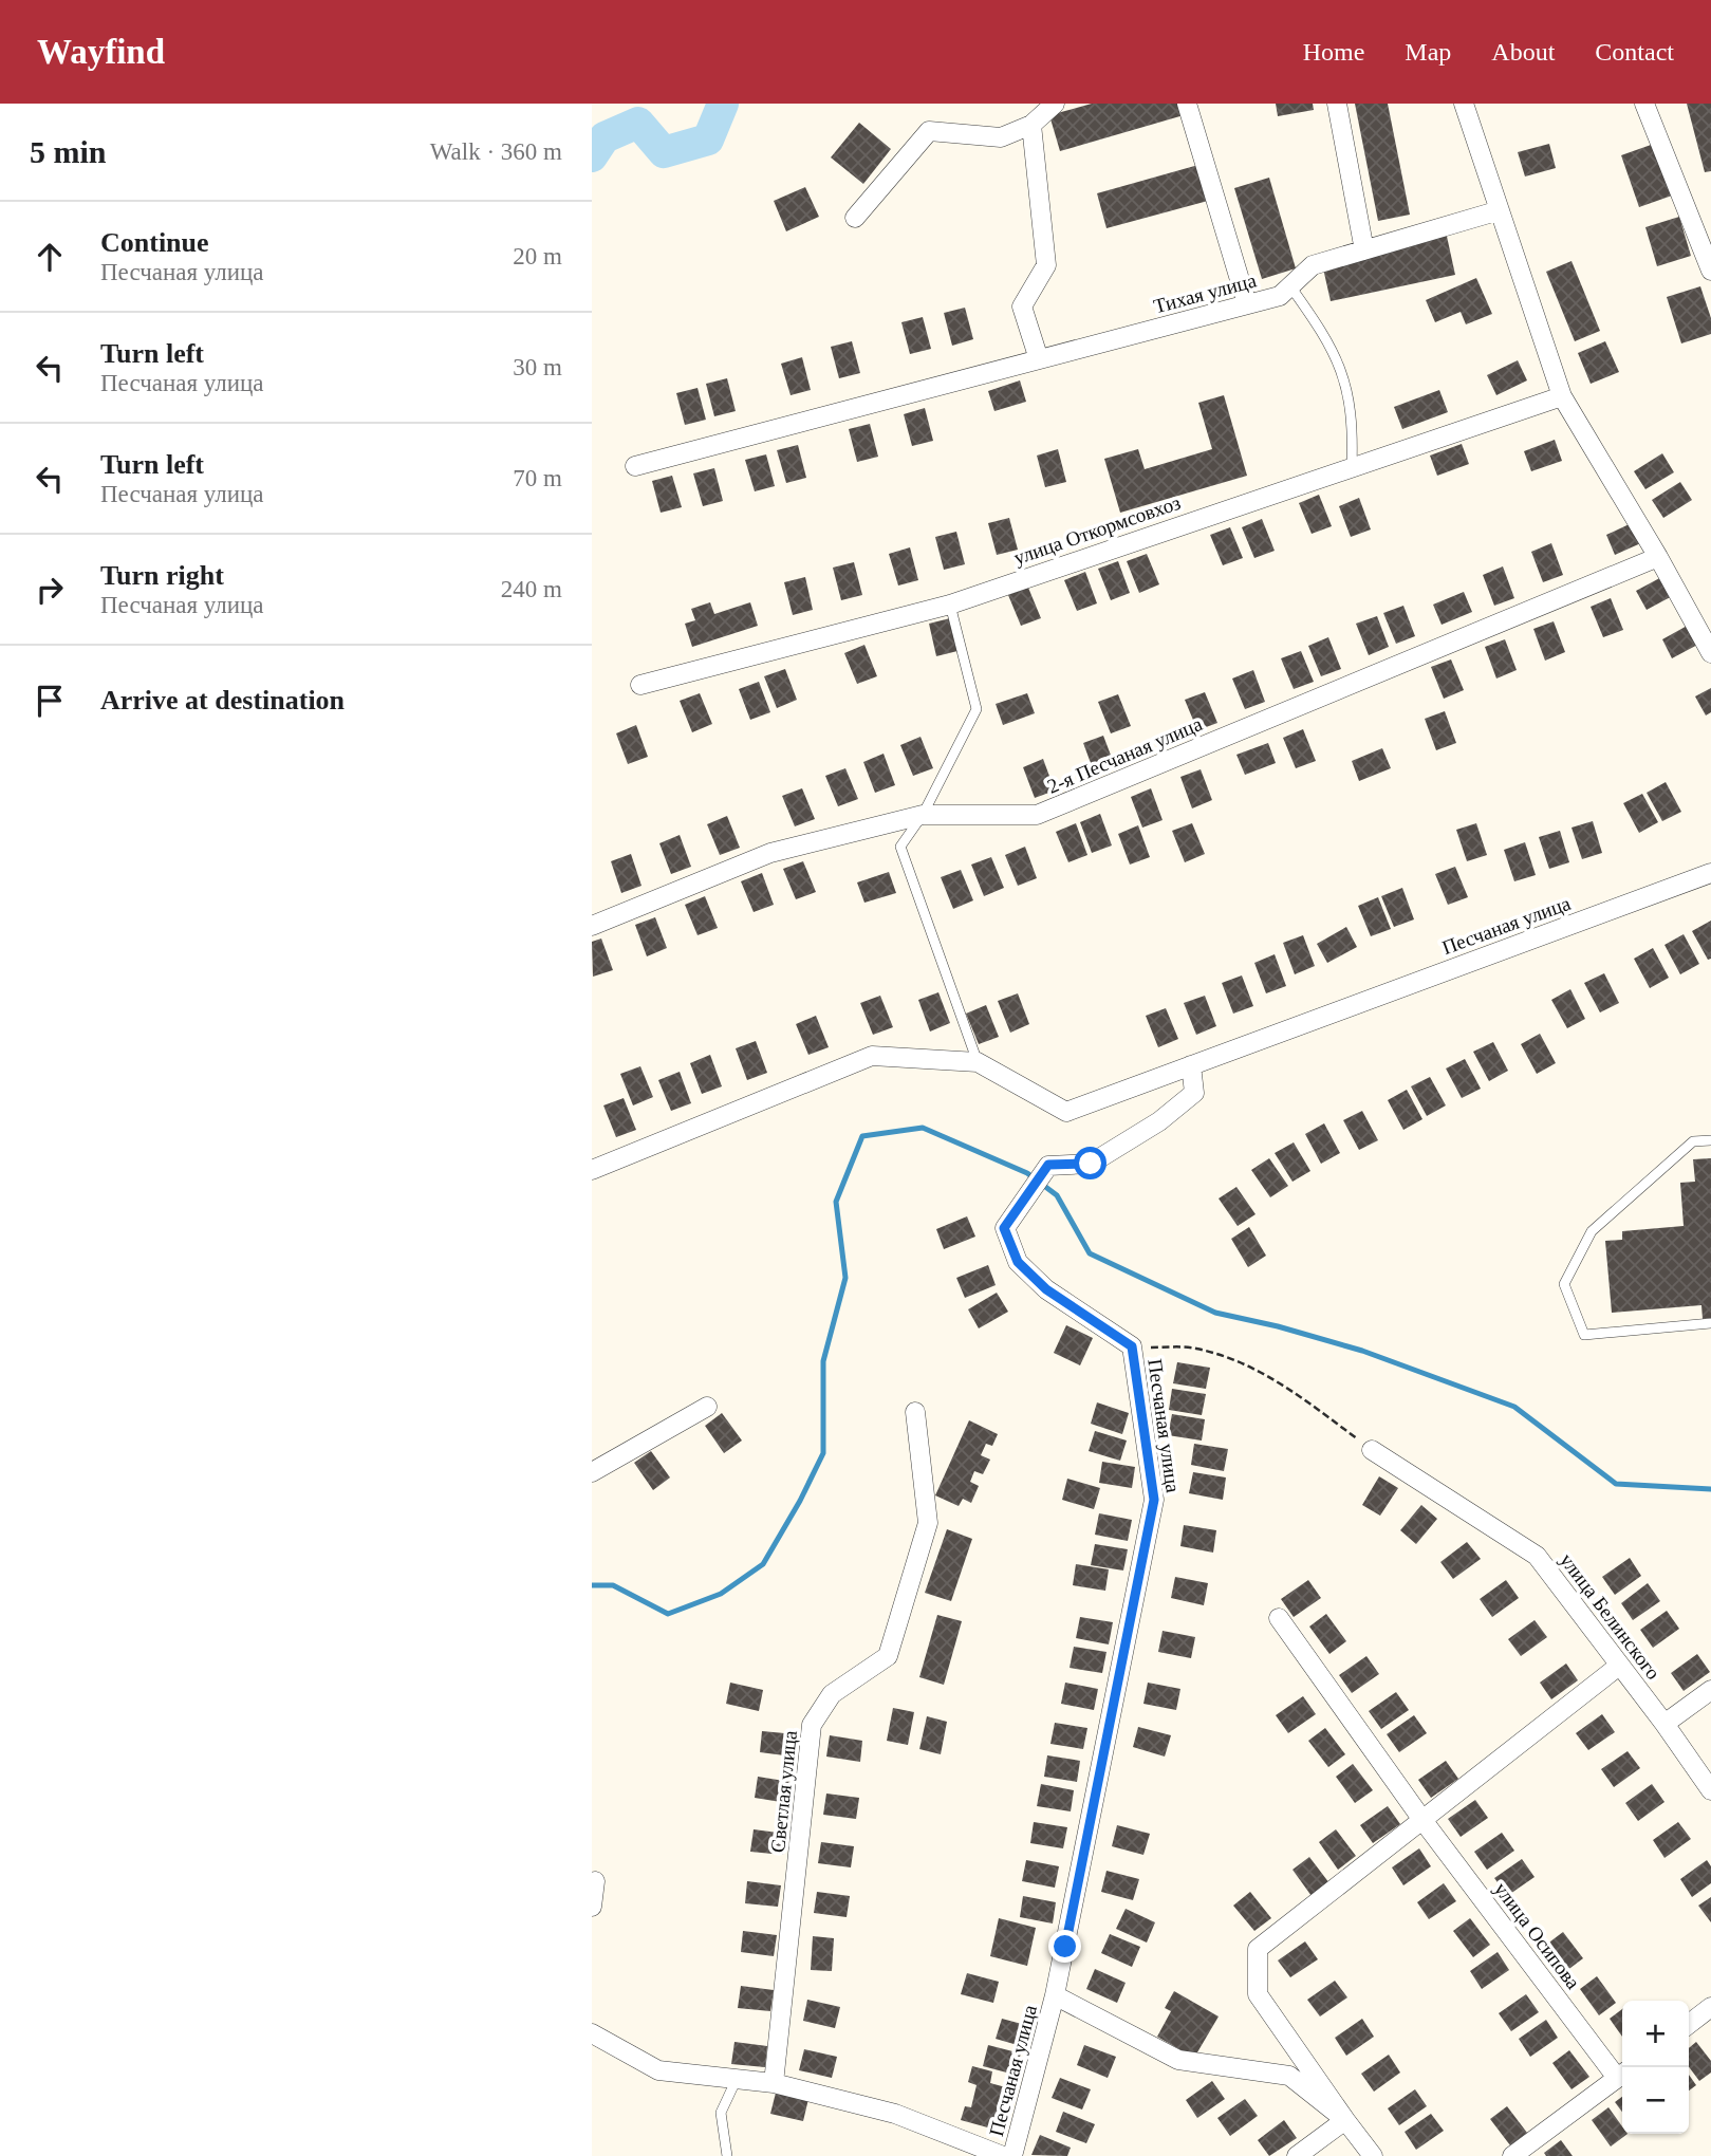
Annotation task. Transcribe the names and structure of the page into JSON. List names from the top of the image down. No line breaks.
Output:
{"streets":{"street":["Тихая улица","улица Откормсовхоз","2-я Песчаная улица","Песчаная улица","улица Белинского","Светлая улица","улица Осипова"]},"page":{"header":"Wayfind","nav":["Home","Map","About","Contact"],"heading":["5 min","Walk · 360 m"],"list":[["Continue","Песчаная улица","20 m"],["Turn left","Песчаная улица","30 m"],["Turn left","Песчаная улица","70 m"],["Turn right","Песчаная улица","240 m"],"Arrive at destination"],"map_buttons":["+","−"]}}
